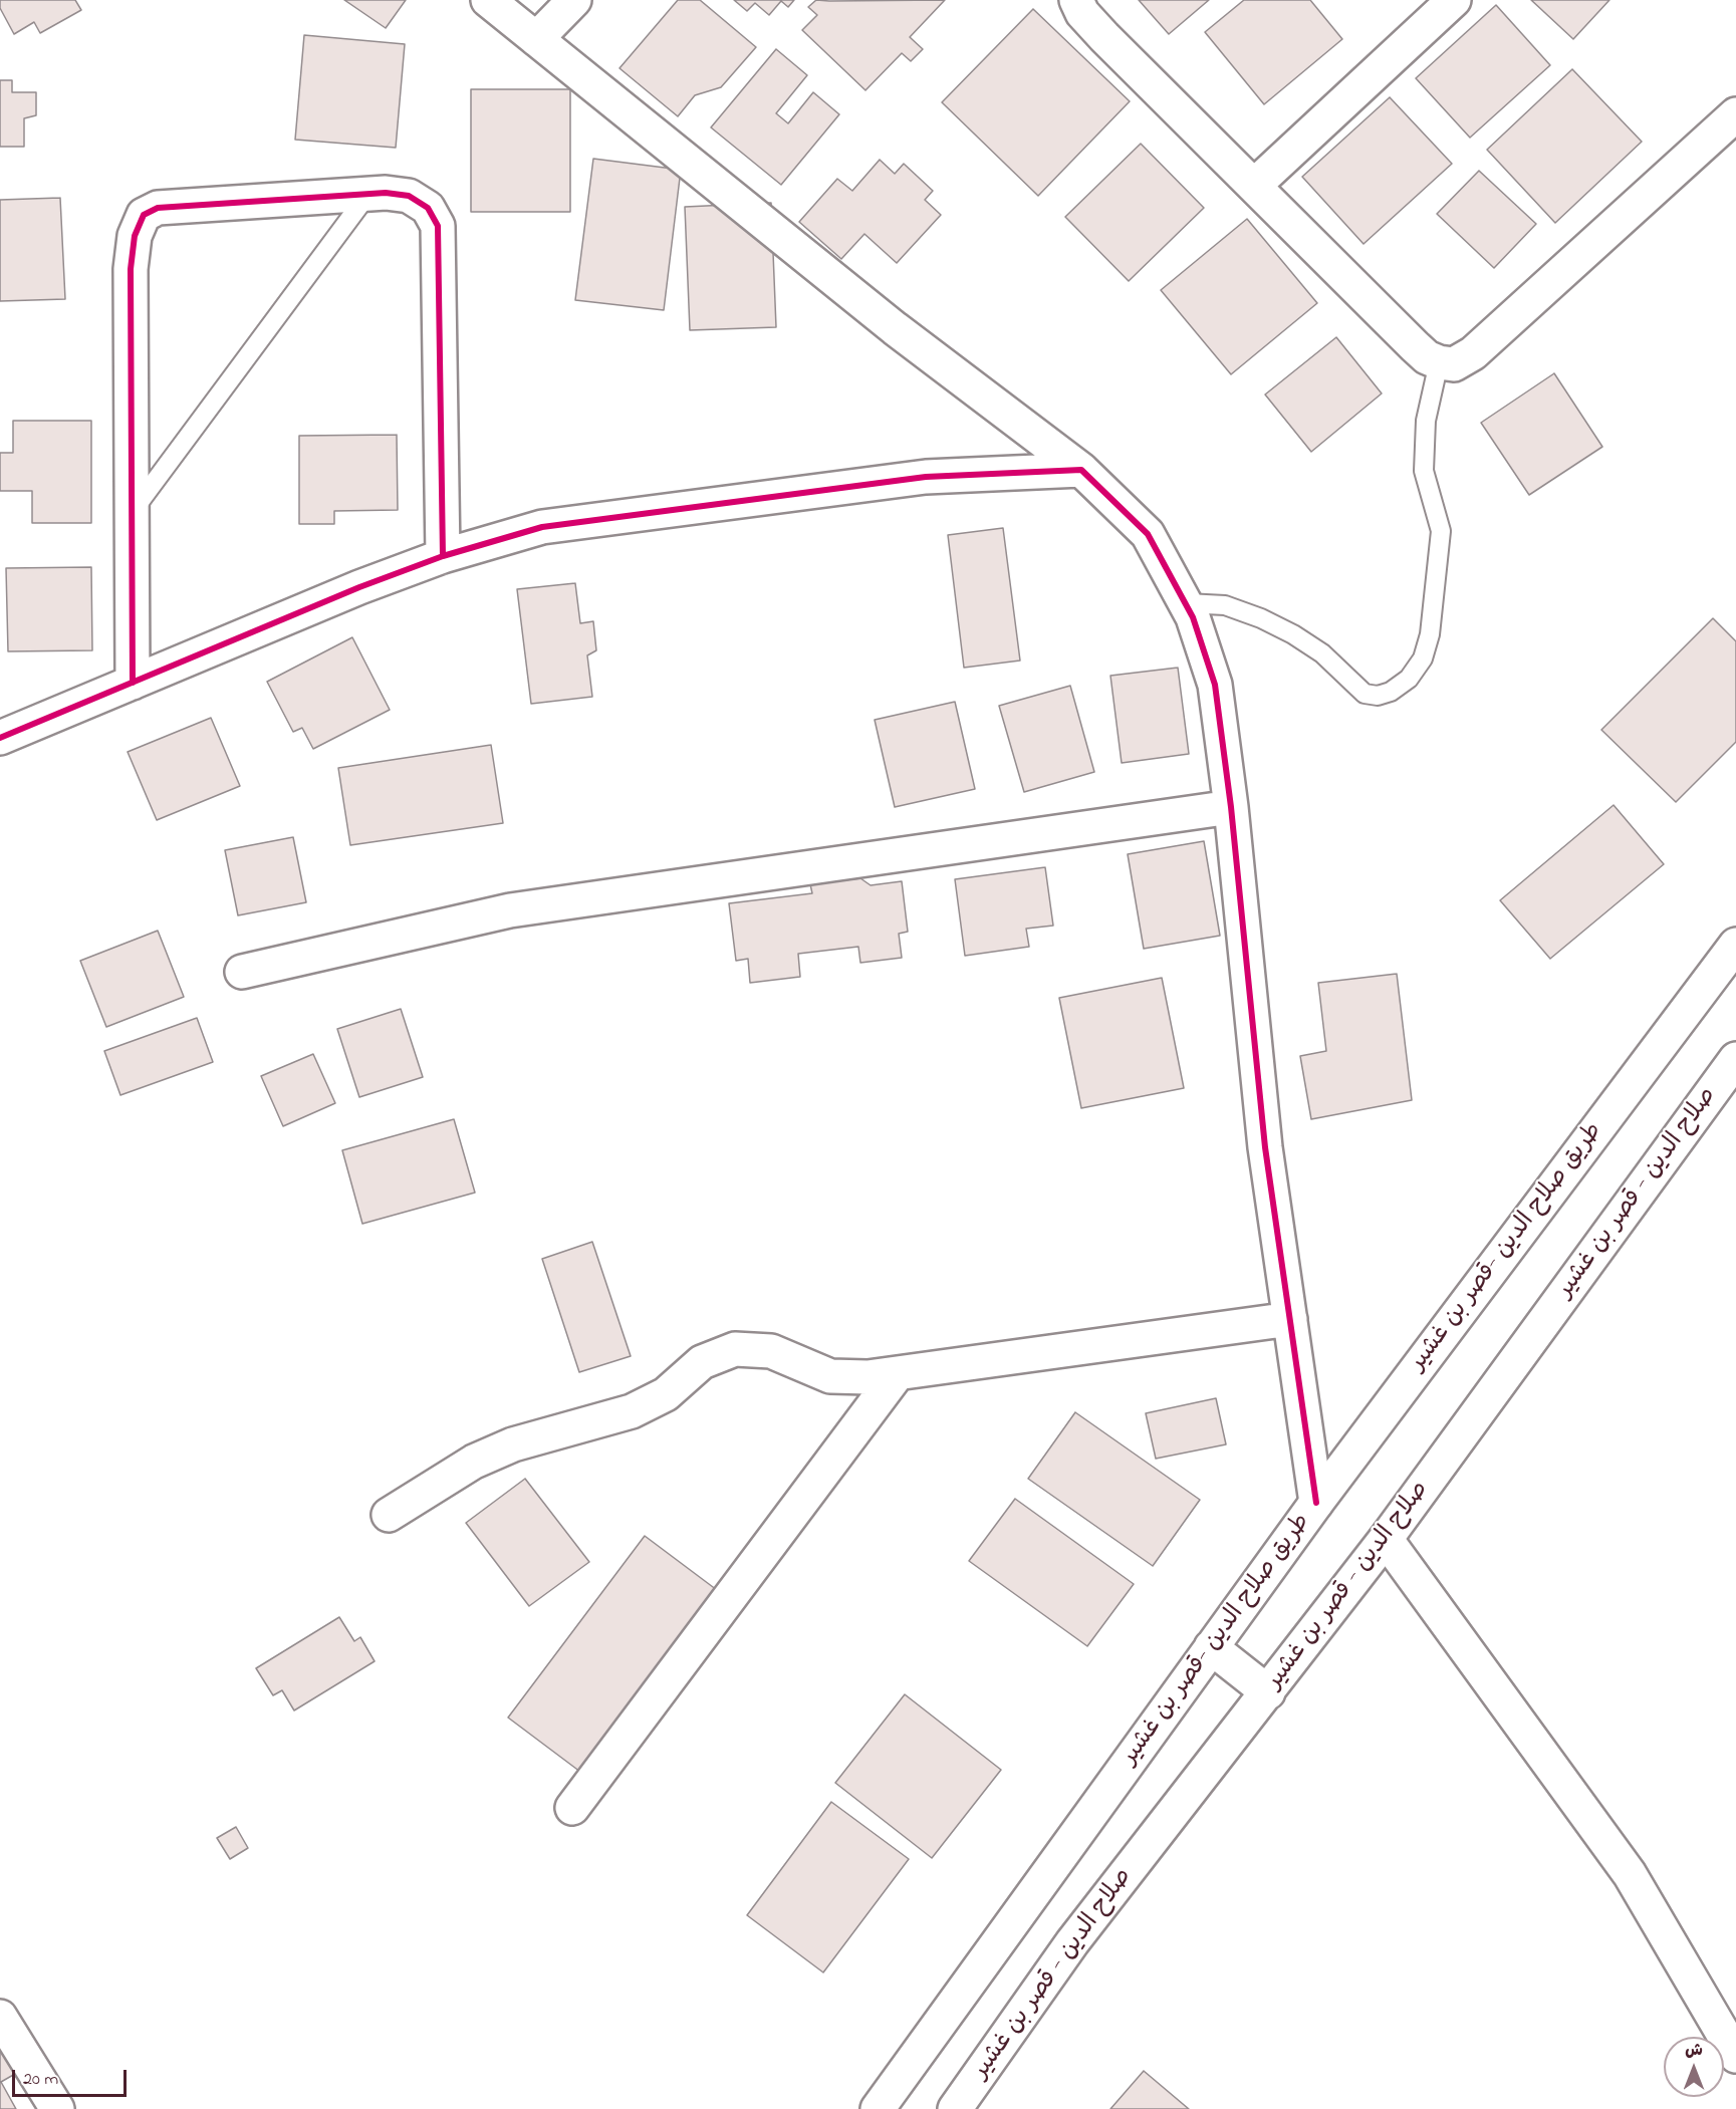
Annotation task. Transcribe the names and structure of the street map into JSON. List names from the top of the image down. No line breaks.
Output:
{"streets":{"main road":["صلاح الدين - قصر بن غشير","طريق صلاح الدين -قصر بن غشير"]},"scale_bar":"20 m","north":"top"}
